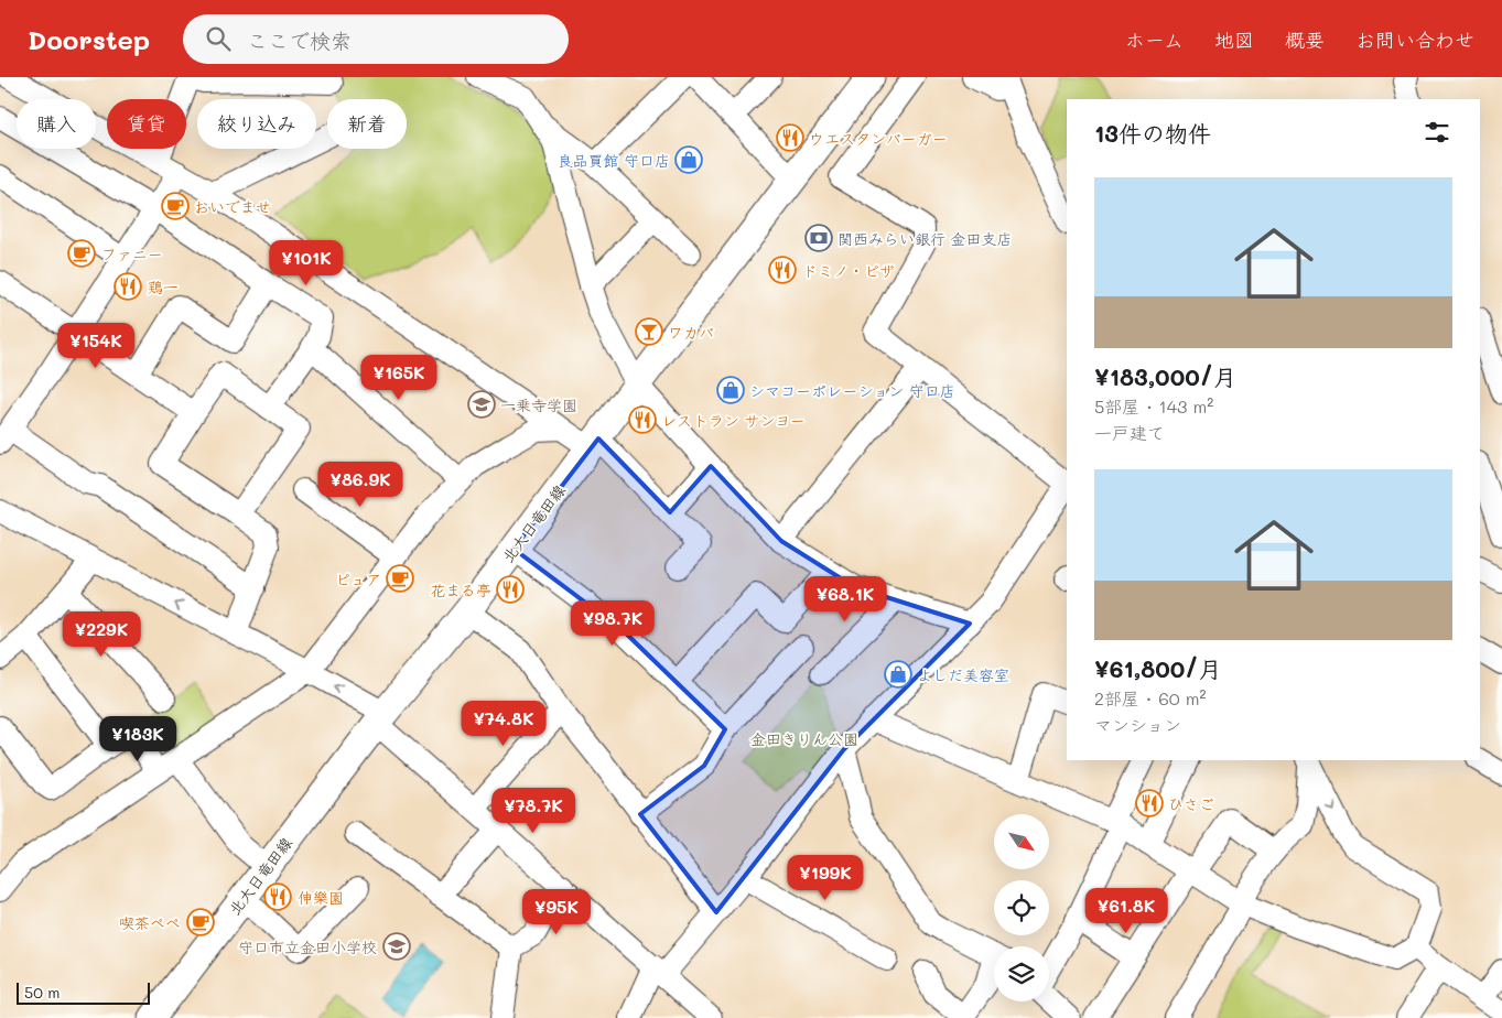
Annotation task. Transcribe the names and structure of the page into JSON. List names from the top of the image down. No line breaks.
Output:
{"streets":{"main road":["北大日竜田線"]},"parks":["金田きりん公園"],"places":{"restaurant":["ウエスタンバーガー","ドミノ・ピザ","鶏一","レストラン サンヨー","花まる亭","ひさご","伸樂園"],"shop":["良品買館 守口店","シマコーポレーション 守口店","よしだ美容室"],"cafe":["おいでませ","ファニー","ピュア","喫茶ペペ"],"bank":["関西みらい銀行 金田支店"],"bar":["ワカバ"],"school or university":["一乗寺学園","守口市立金田小学校"]},"scale_bar":"50 m","north":"bottom right","page":{"header":"Doorstep","search":"ここで検索","nav":["ホーム","地図","概要","お問い合わせ"],"chip":["購入","賃貸","絞り込み","新着"],"heading":"13件の物件","list":[{"name":"¥183,000/月","note":"5部屋 · 143 m² · 一戸建て"},{"name":"¥61,800/月","note":"2部屋 · 60 m² · マンション"}],"price":["¥101K","¥154K","¥165K","¥86.9K","¥68.1K","¥98.7K","¥229K","¥74.8K","¥183K","¥78.7K","¥199K","¥61.8K","¥95K"],"scale":"50 m"}}
